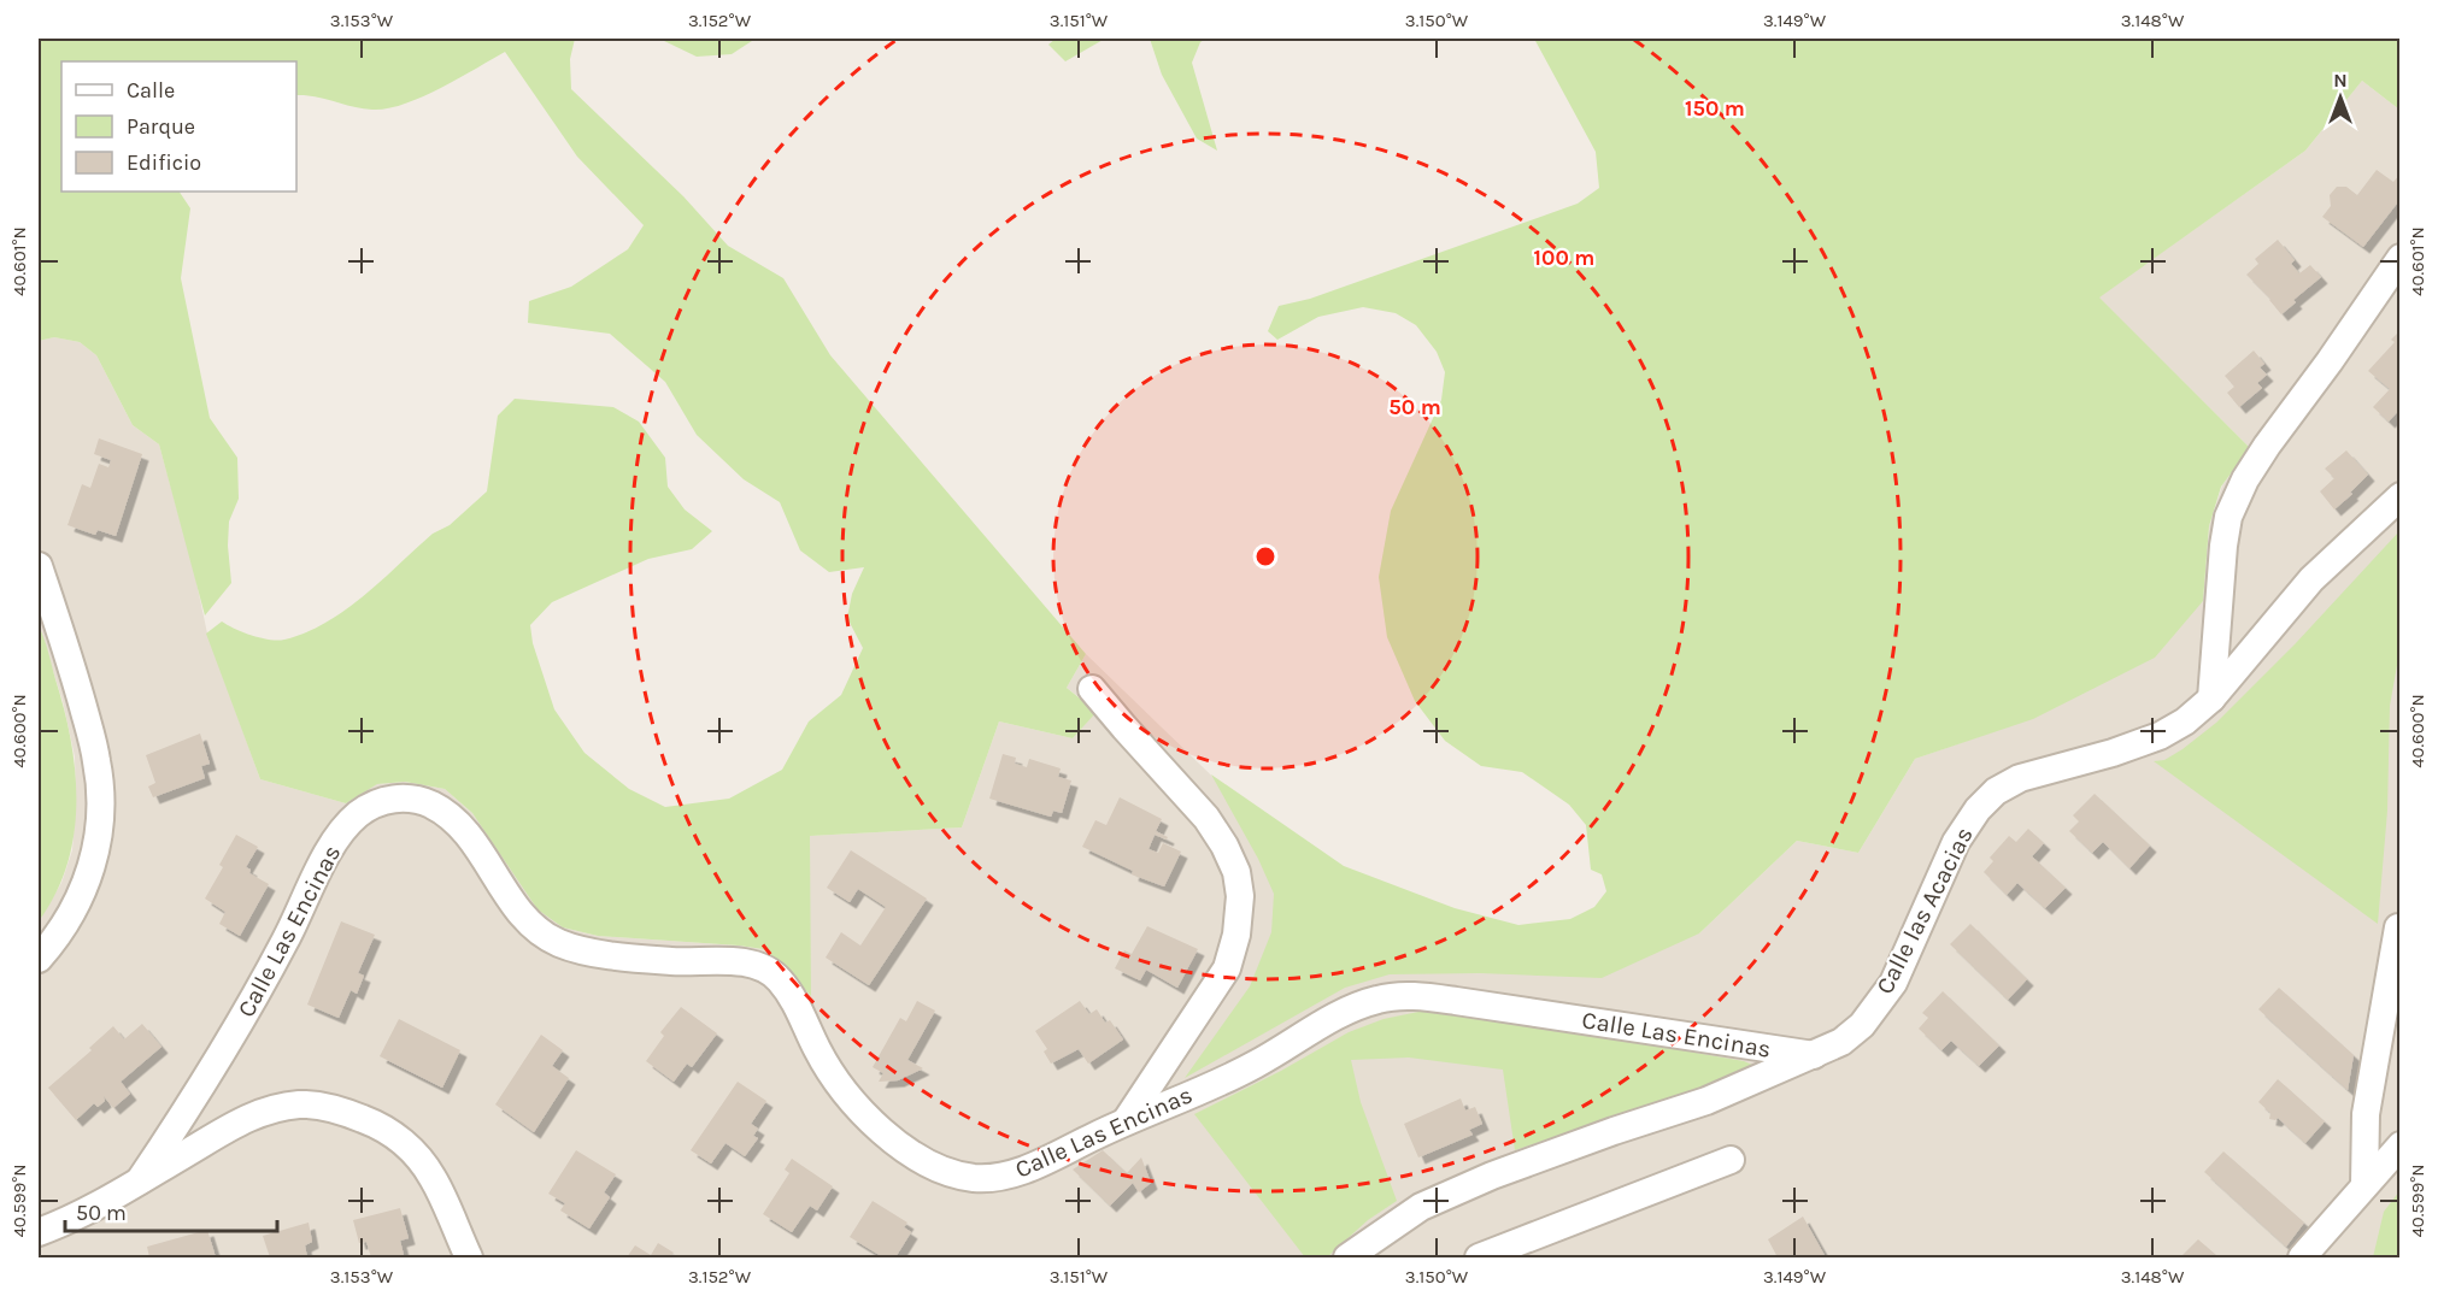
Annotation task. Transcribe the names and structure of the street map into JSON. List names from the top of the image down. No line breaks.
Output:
{"streets":{"street":["Calle las Acacias","Calle Las Encinas"]},"crossings":[["Calle las Acacias","Calle Las Encinas"]],"legend":["Calle","Parque","Edificio"],"scale_bar":"50 m","north":"top","coordinates":["3.153°W","3.152°W","3.151°W","3.150°W","3.149°W","3.148°W","40.601°N","40.600°N","40.599°N"],"rings":["150 m","100 m","50 m"]}
